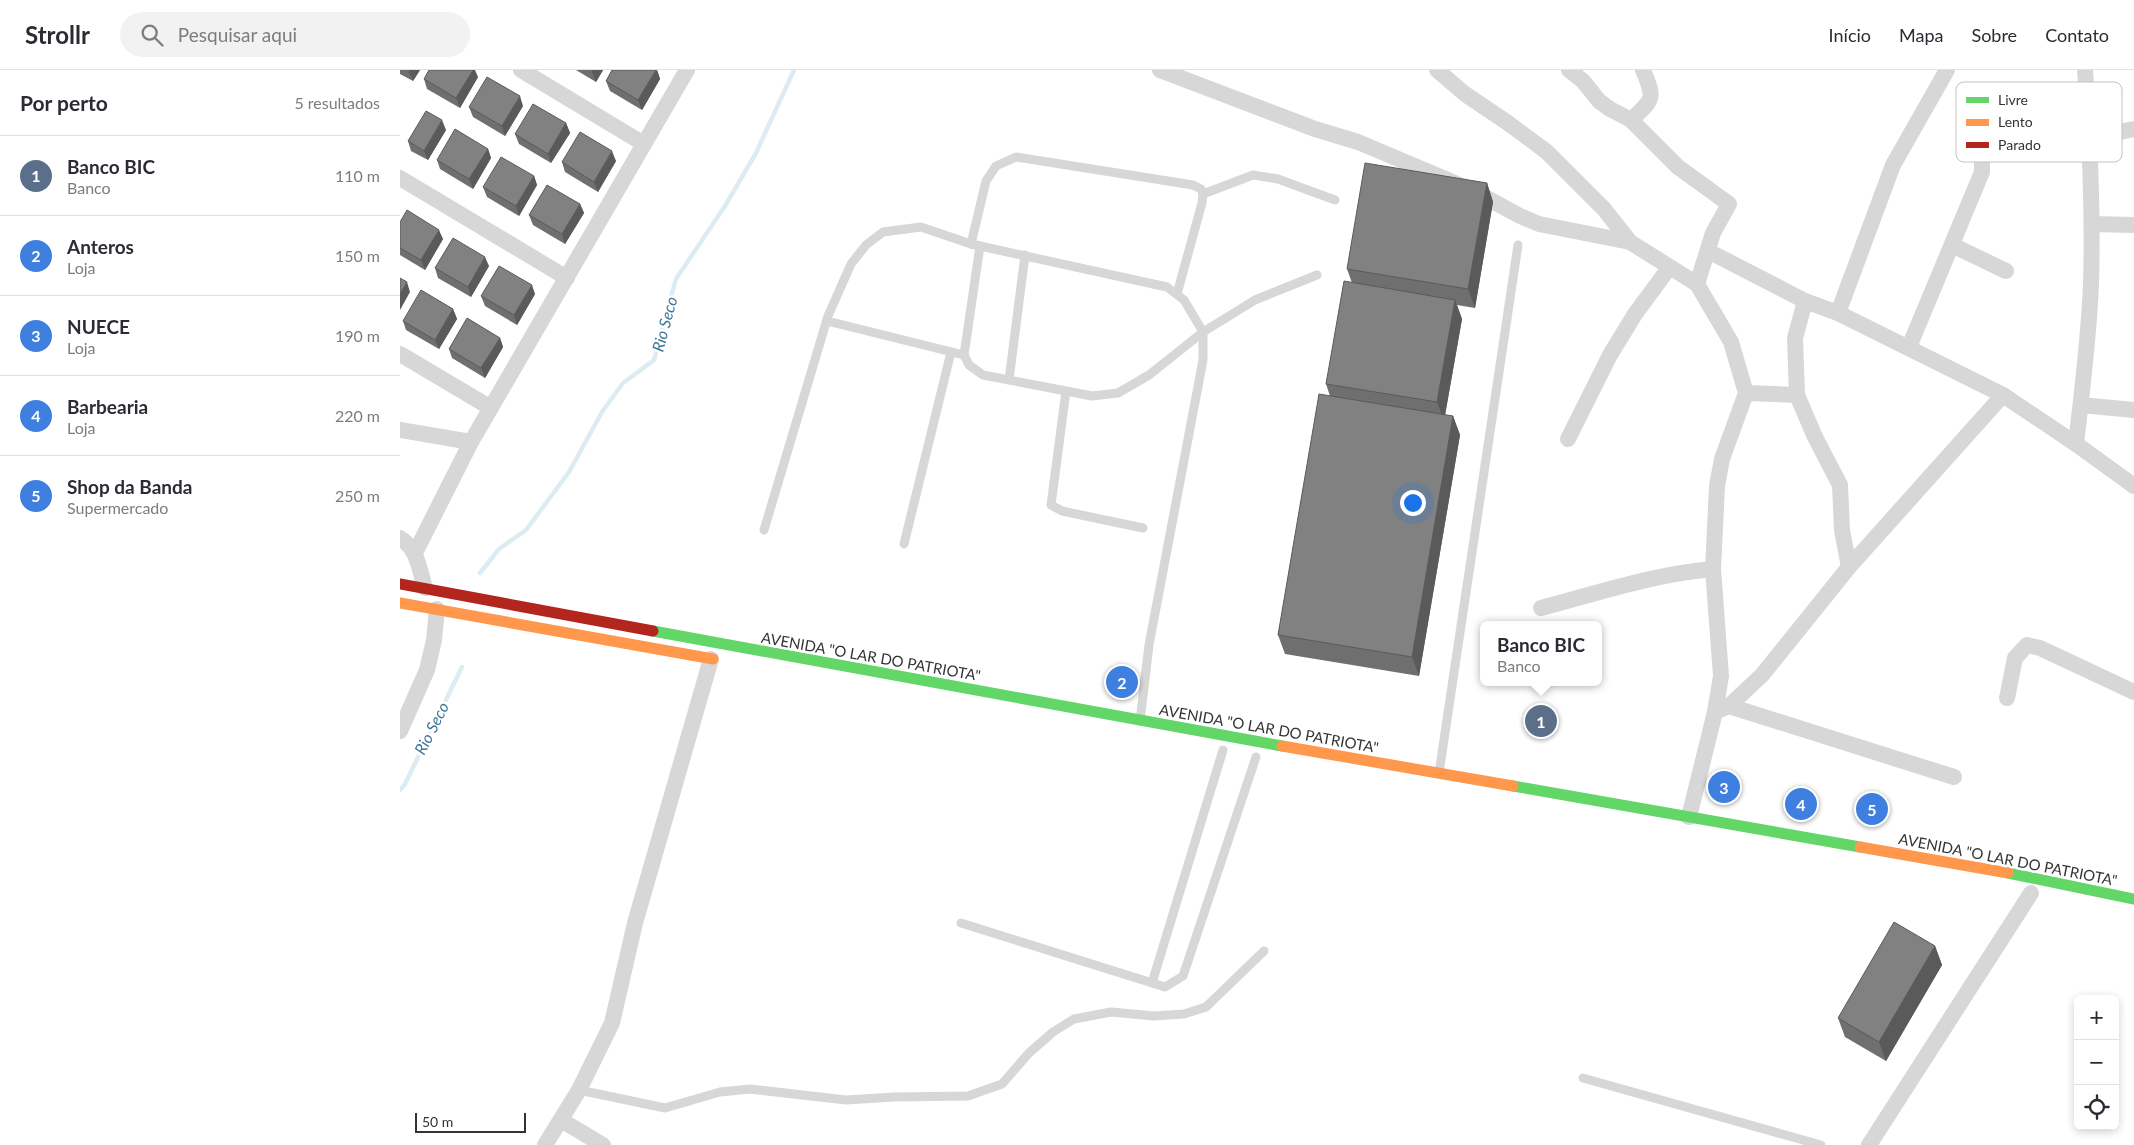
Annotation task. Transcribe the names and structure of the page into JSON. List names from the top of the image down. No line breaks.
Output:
{"streets":{"main road":["AVENIDA \"O LAR DO PATRIOTA\""]},"water":["Rio Seco"],"legend":["Livre","Lento","Parado"],"scale_bar":"50 m","page":{"header":"Strollr","search":"Pesquisar aqui","nav":["Início","Mapa","Sobre","Contato"],"heading":["Por perto","5 resultados"],"list":[{"mark":"1","name":"Banco BIC","note":"Banco","value":"110 m"},{"mark":"2","name":"Anteros","note":"Loja","value":"150 m"},{"mark":"3","name":"NUECE","note":"Loja","value":"190 m"},{"mark":"4","name":"Barbearia","note":"Loja","value":"220 m"},{"mark":"5","name":"Shop da Banda","note":"Supermercado","value":"250 m"}],"popup":["Banco BIC","Banco"],"pins":["2","1","3","4","5"],"map_buttons":["+","−"],"scale":"50 m"}}
